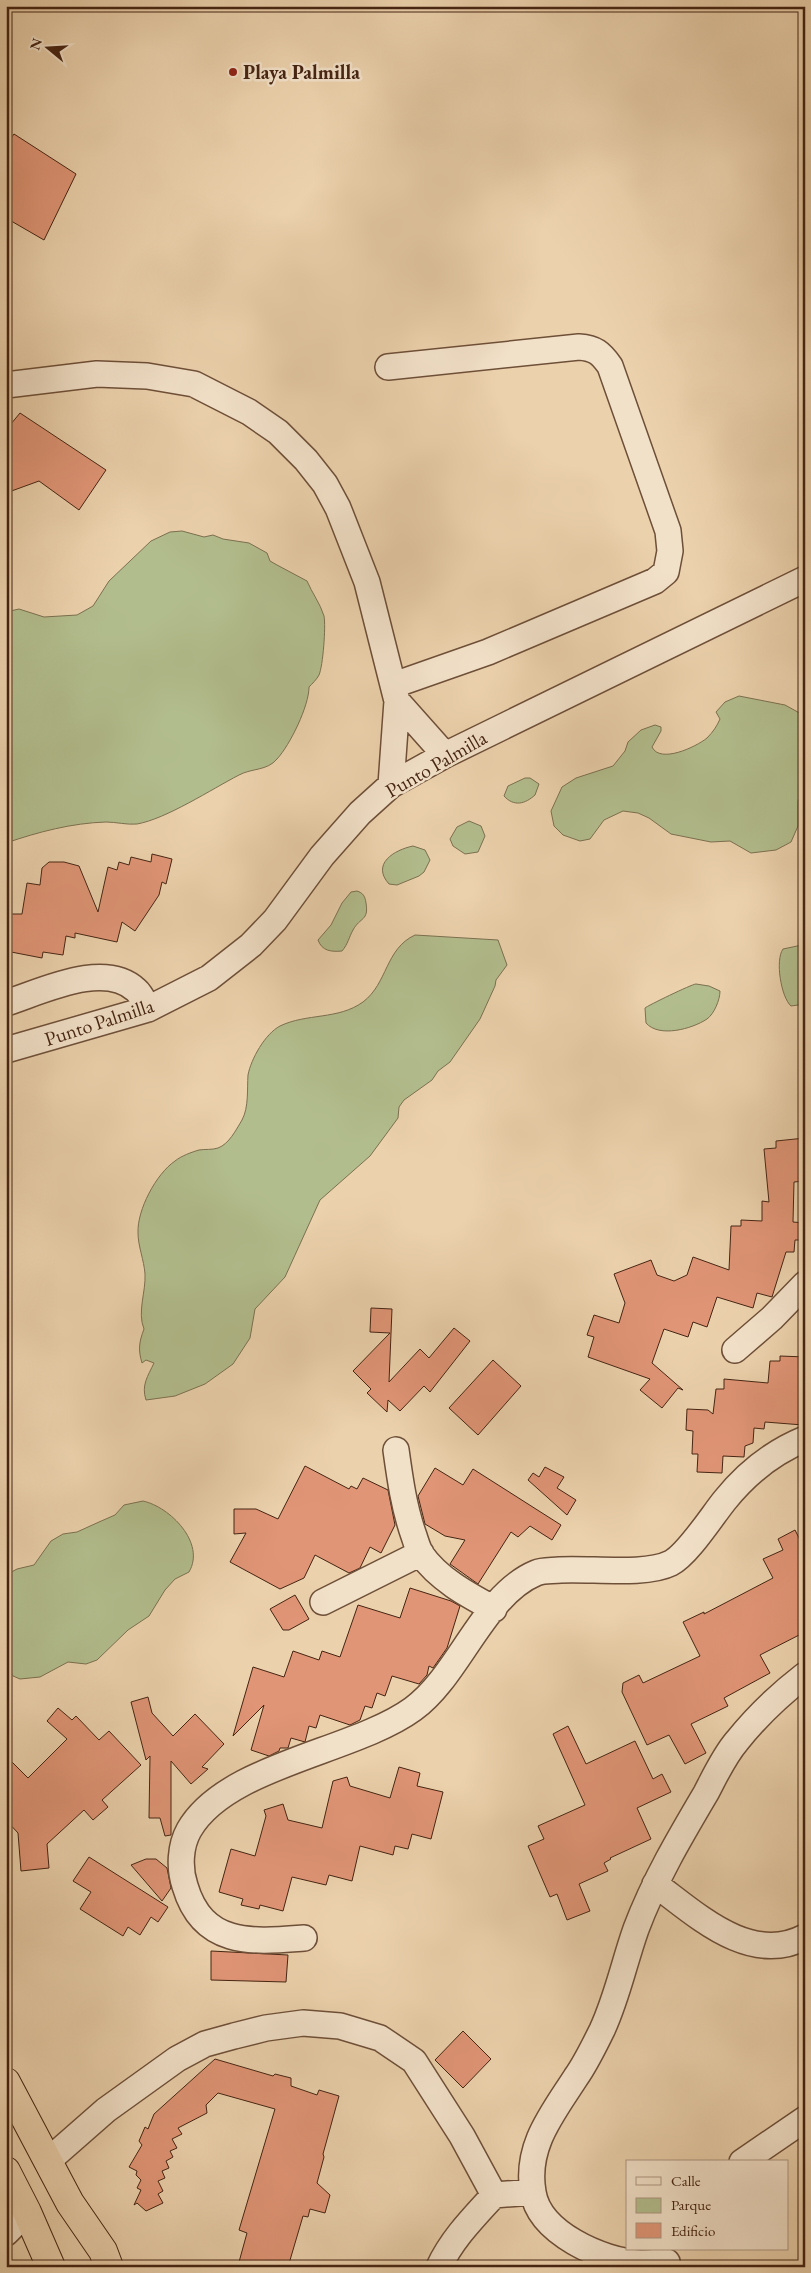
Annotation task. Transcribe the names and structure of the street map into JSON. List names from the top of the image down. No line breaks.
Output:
{"streets":{"street":["Punto Palmilla"]},"places":["Playa Palmilla"],"legend":["Calle","Parque","Edificio"],"north":"left"}
